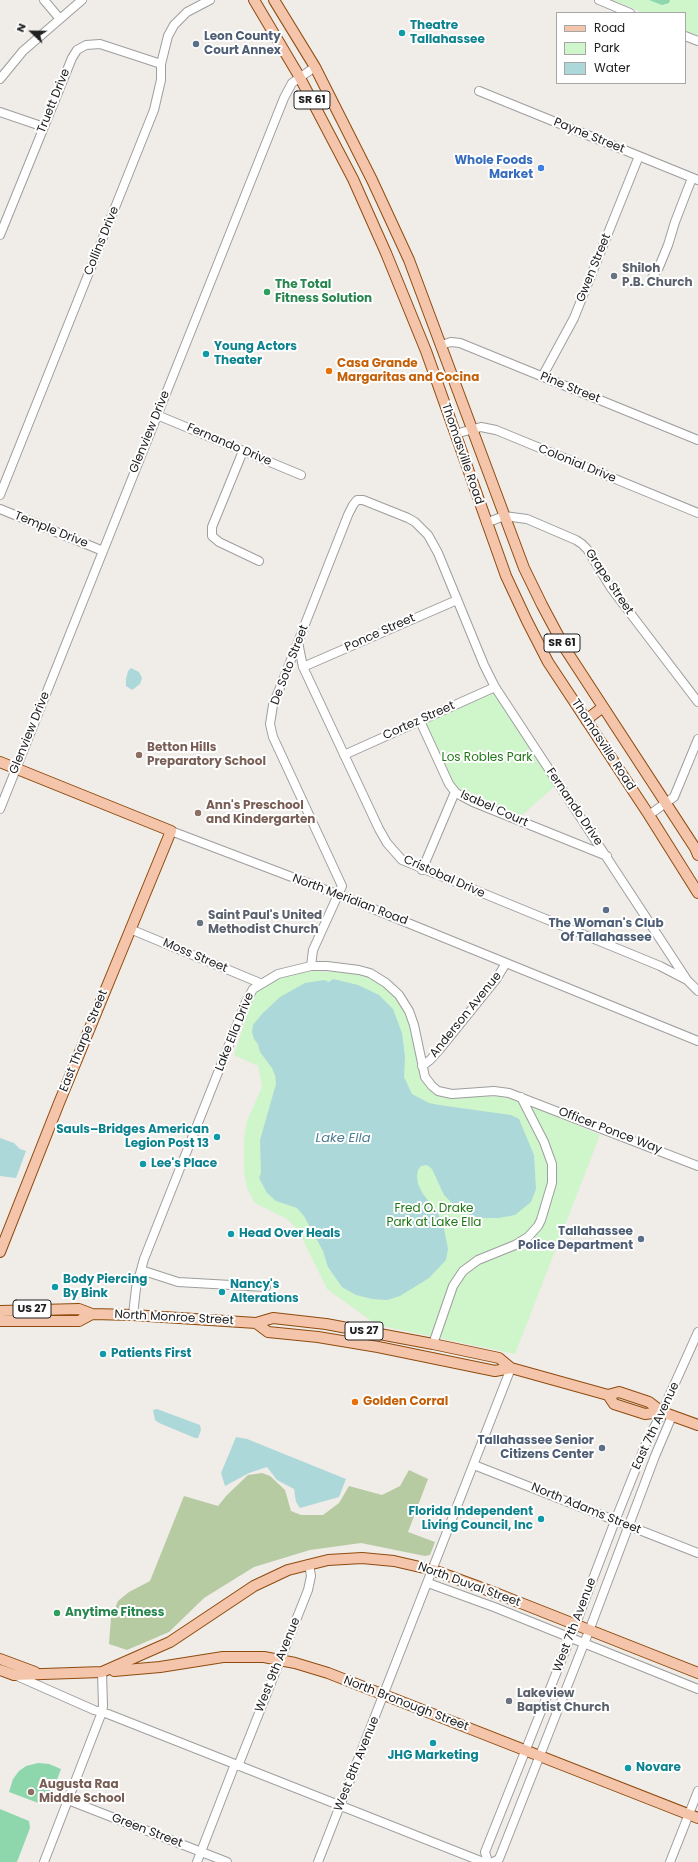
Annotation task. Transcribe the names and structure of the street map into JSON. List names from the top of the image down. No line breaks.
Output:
{"streets":{"main road":["SR 61","Thomasville Road","North Meridian Road","East Tharpe Street","US 27","North Monroe Street","North Duval Street","North Bronough Street"],"street":["Truett Drive","Payne Street","Collins Drive","Gwen Street","Pine Street","Glenview Drive","Fernando Drive","Colonial Drive","Temple Drive","Grape Street","Ponce Street","De Soto Street","Cortez Street","Isabel Court","Cristobal Drive","Moss Street","Anderson Avenue","Lake Ella Drive","Officer Ponce Way","East 7th Avenue","North Adams Street","West 7th Avenue","West 9th Avenue","West 8th Avenue","Green Street"]},"crossings":[["Truett Drive","Collins Drive"],["Payne Street","Gwen Street"],["Gwen Street","Pine Street"],["Pine Street","Thomasville Road"],["Glenview Drive","Fernando Drive"],["Glenview Drive","Thomasville Road"],["Glenview Drive","Temple Drive"],["Glenview Drive","North Meridian Road"],["Fernando Drive","Ponce Street"],["Fernando Drive","De Soto Street"],["Fernando Drive","Cortez Street"],["Fernando Drive","Isabel Court"],["Fernando Drive","Cristobal Drive"],["Thomasville Road","Colonial Drive"],["Thomasville Road","Grape Street"],["Ponce Street","Cristobal Drive"],["De Soto Street","Cristobal Drive"],["De Soto Street","North Meridian Road"],["Cortez Street","Isabel Court"],["Cortez Street","Cristobal Drive"],["North Meridian Road","Anderson Avenue"],["North Meridian Road","East Tharpe Street"],["Moss Street","Lake Ella Drive"],["Moss Street","East Tharpe Street"],["Anderson Avenue","Lake Ella Drive"],["Lake Ella Drive","Officer Ponce Way"],["Lake Ella Drive","North Monroe Street"],["North Monroe Street","East 7th Avenue"],["North Monroe Street","West 8th Avenue"],["East 7th Avenue","North Adams Street"],["East 7th Avenue","West 7th Avenue"],["North Adams Street","West 7th Avenue"],["North Adams Street","West 8th Avenue"],["North Duval Street","West 7th Avenue"],["North Duval Street","West 9th Avenue"],["North Duval Street","North Bronough Street"],["North Duval Street","West 8th Avenue"],["West 7th Avenue","North Bronough Street"],["West 9th Avenue","North Bronough Street"],["West 9th Avenue","Green Street"],["North Bronough Street","West 8th Avenue"]],"water":["Lake Ella"],"parks":["Los Robles Park","Fred O. Drake Park at Lake Ella"],"places":["Theatre Tallahassee","Leon County Court Annex","Whole Foods Market","Shiloh P.B. Church","The Total Fitness Solution","Young Actors Theater","Casa Grande Margaritas and Cocina","Betton Hills Preparatory School","Ann's Preschool and Kindergarten","The Woman's Club Of Tallahassee","Saint Paul's United Methodist Church","Sauls–Bridges American Legion Post 13","Lee's Place","Head Over Heals","Tallahassee Police Department","Body Piercing By Bink","Nancy's Alterations","Patients First","Golden Corral","Tallahassee Senior Citizens Center","Florida Independent Living Council, Inc","Anytime Fitness","Lakeview Baptist Church","JHG Marketing","Novare","Augusta Raa Middle School"],"legend":["Road","Park","Water"],"north":"left"}
